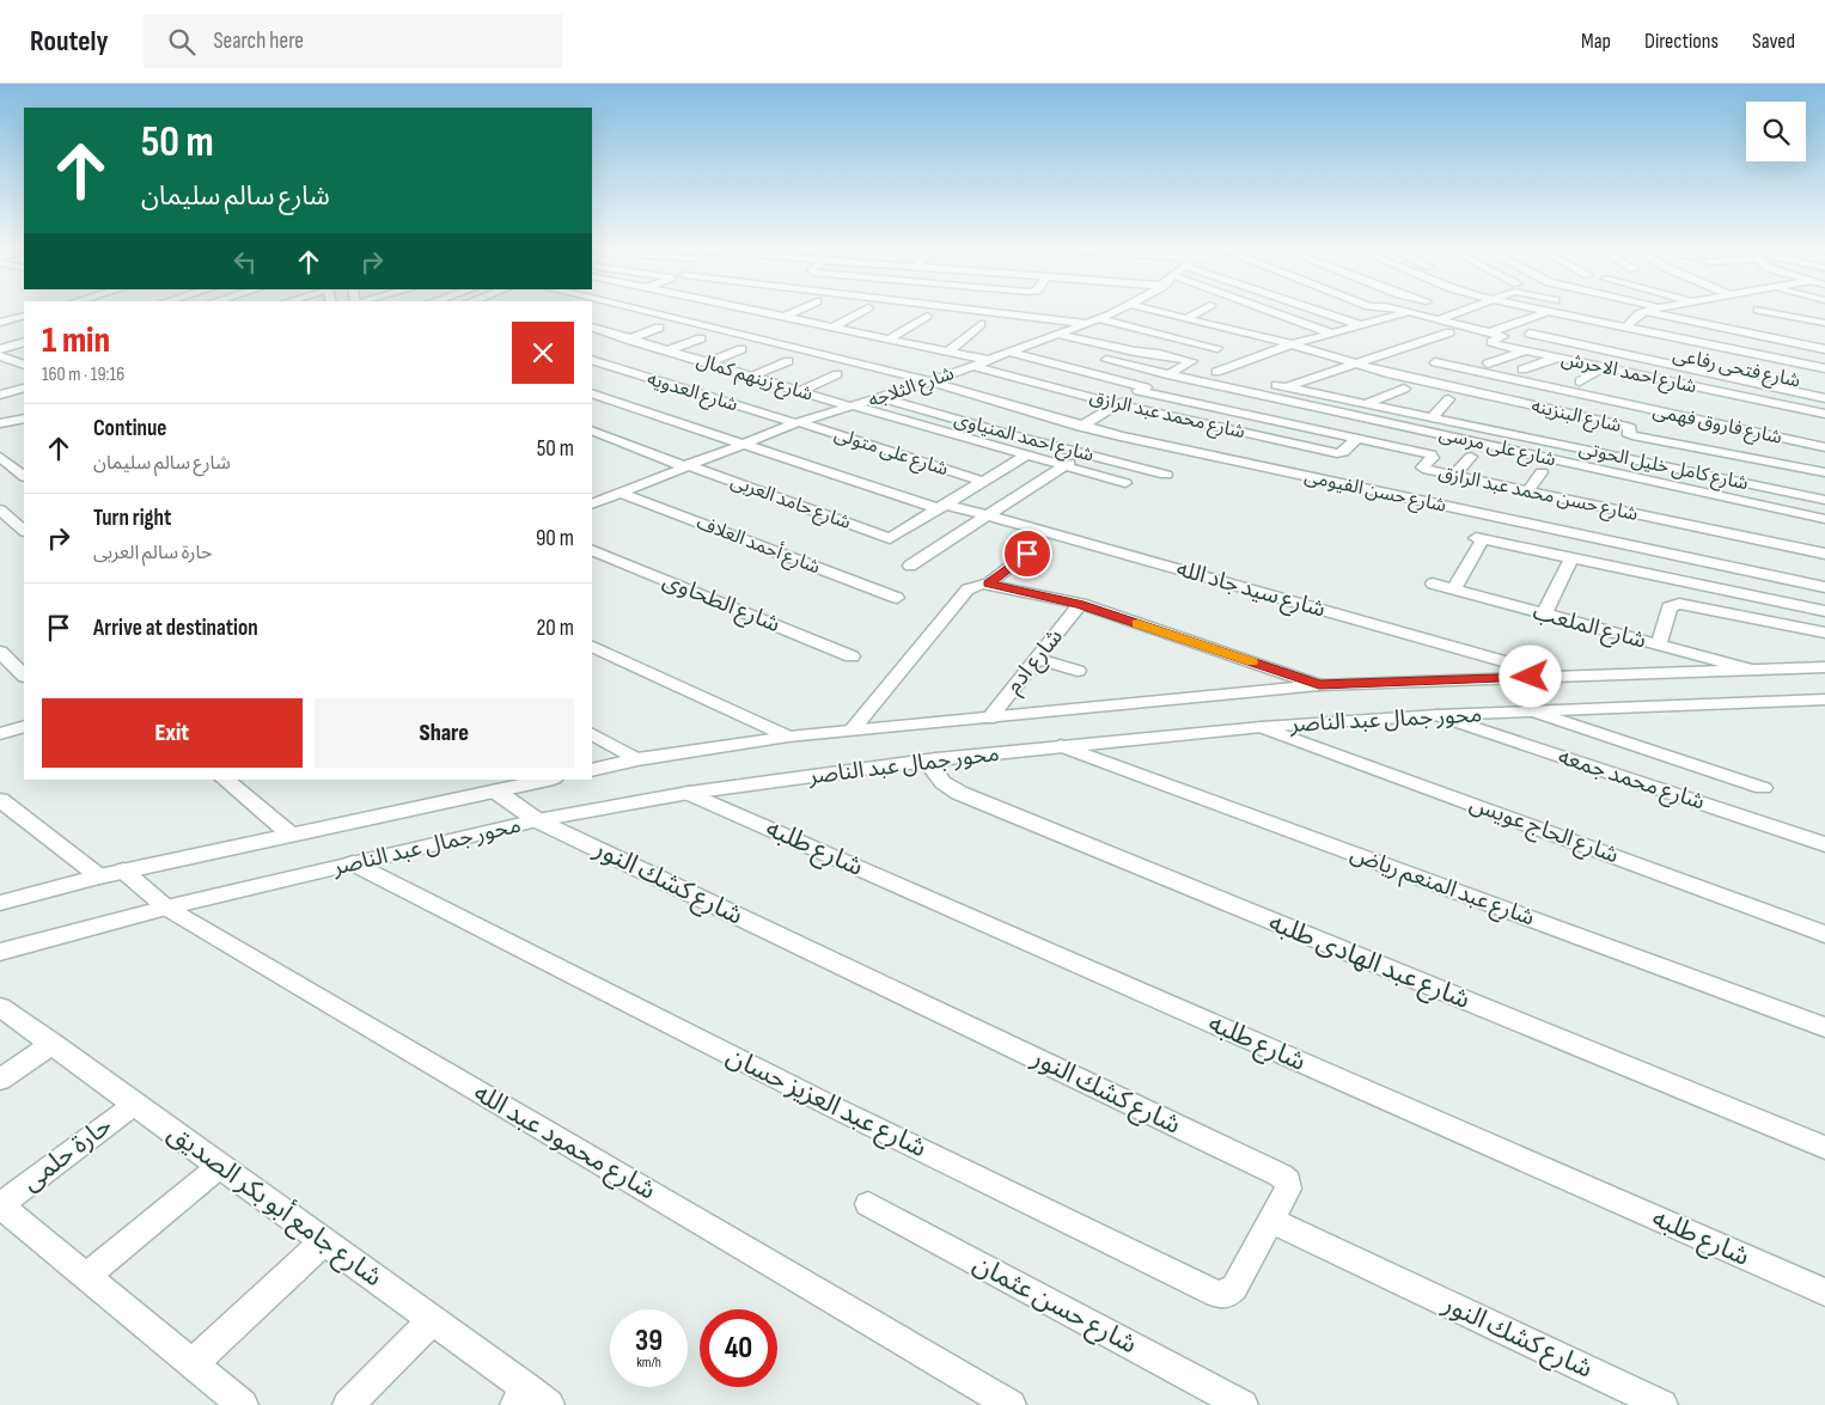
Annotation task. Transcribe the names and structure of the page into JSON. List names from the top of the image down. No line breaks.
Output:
{"streets":{"street":["شارع فتحى رفاعى","شارع احمد الاحرش","شارع زينهم كمال","شارع الثلاجه","شارع العدويه","شارع محمد عبد الرازق","شارع البنزينه","شارع فاروق فهمى","شارع احمد المنياوى","شارع على مرسى","شارع على متولى","شارع كامل خليل الحوتى","شارع حسن الفيومى","شارع حسن محمد عبد الرازق","شارع حامد العربى","شارع أحمد العلاف","شارع سيد جاد الله","شارع الطحاوى","شارع الملعب","شارع ادم","محور جمال عبد الناصر","شارع محمد جمعه","شارع الحاج عويس","شارع طلبه","شارع كشك النور","شارع عبد المنعم رياض","شارع عبد الهادى طلبه","شارع عبد العزيز حسان","شارع محمود عبد الله","حارة حلمى","شارع جامع أبو بكر الصديق","شارع حسن عثمان"]},"crossings":[["شارع زينهم كمال","شارع الثلاجه"],["شارع الثلاجه","شارع العدويه"],["شارع الثلاجه","شارع محمد عبد الرازق"],["شارع الثلاجه","شارع احمد المنياوى"],["شارع الثلاجه","شارع على متولى"],["شارع الثلاجه","شارع حسن الفيومى"],["شارع الثلاجه","شارع حسن محمد عبد الرازق"],["شارع الثلاجه","شارع حامد العربى"],["شارع الثلاجه","شارع أحمد العلاف"],["شارع الثلاجه","شارع سيد جاد الله"],["شارع العدويه","شارع على متولى"],["شارع محمد عبد الرازق","شارع حسن محمد عبد الرازق"],["شارع حامد العربى","شارع سيد جاد الله"],["شارع سيد جاد الله","محور جمال عبد الناصر"],["شارع الملعب","محور جمال عبد الناصر"],["شارع ادم","محور جمال عبد الناصر"],["محور جمال عبد الناصر","شارع محمد جمعه"],["محور جمال عبد الناصر","شارع الحاج عويس"],["محور جمال عبد الناصر","شارع طلبه"],["محور جمال عبد الناصر","شارع كشك النور"],["محور جمال عبد الناصر","شارع عبد المنعم رياض"],["محور جمال عبد الناصر","شارع عبد الهادى طلبه"],["محور جمال عبد الناصر","شارع عبد العزيز حسان"],["محور جمال عبد الناصر","شارع محمود عبد الله"],["شارع كشك النور","شارع عبد العزيز حسان"],["حارة حلمى","شارع جامع أبو بكر الصديق"]],"page":{"header":"Routely","search":"Search here","nav":["Map","Directions","Saved"],"turn":["50 m","شارع سالم سليمان"],"heading":["1 min","160 m · 19:16"],"list":[{"name":"Continue","note":"شارع سالم سليمان","value":"50 m"},{"name":"Turn right","note":"حارة سالم العربى","value":"90 m"},{"name":"Arrive at destination","value":"20 m"}],"buttons":["Exit","Share"],"speed":"39 km/h","limit":"40"}}
